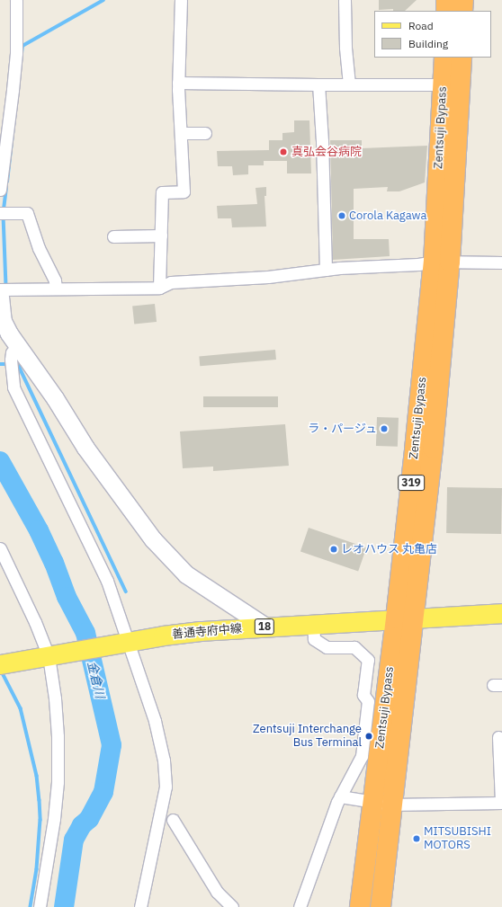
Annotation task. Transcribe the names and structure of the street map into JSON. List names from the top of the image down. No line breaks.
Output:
{"streets":{"highway":["Zentsuji Bypass","319"],"main road":["18","善通寺府中線"]},"crossings":[["Zentsuji Bypass","善通寺府中線"]],"water":["金倉川"],"places":["真弘会谷病院","Corola Kagawa","ラ・パージュ","レオハウス 丸亀店","Zentsuji Interchange Bus Terminal","MITSUBISHI MOTORS"],"legend":["Road","Building"]}
